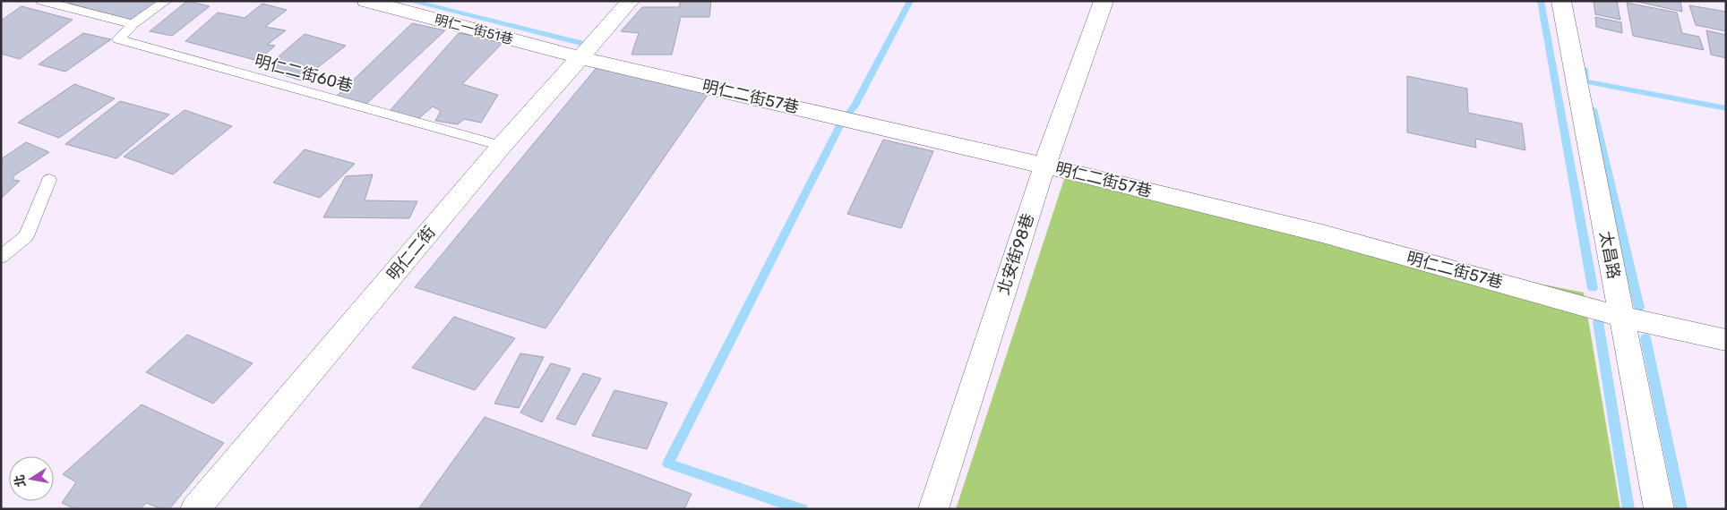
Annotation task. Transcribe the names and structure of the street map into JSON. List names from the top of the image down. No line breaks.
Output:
{"streets":{"street":["明仁一街51巷","明仁二街57巷","明仁二街","北安街98巷","太昌路"],"lane":["明仁二街60巷"]},"crossings":[["明仁一街51巷","明仁二街57巷"],["明仁一街51巷","明仁二街"],["明仁二街60巷","明仁二街"],["明仁二街57巷","明仁二街"],["明仁二街57巷","北安街98巷"],["明仁二街57巷","太昌路"]],"north":"left"}
